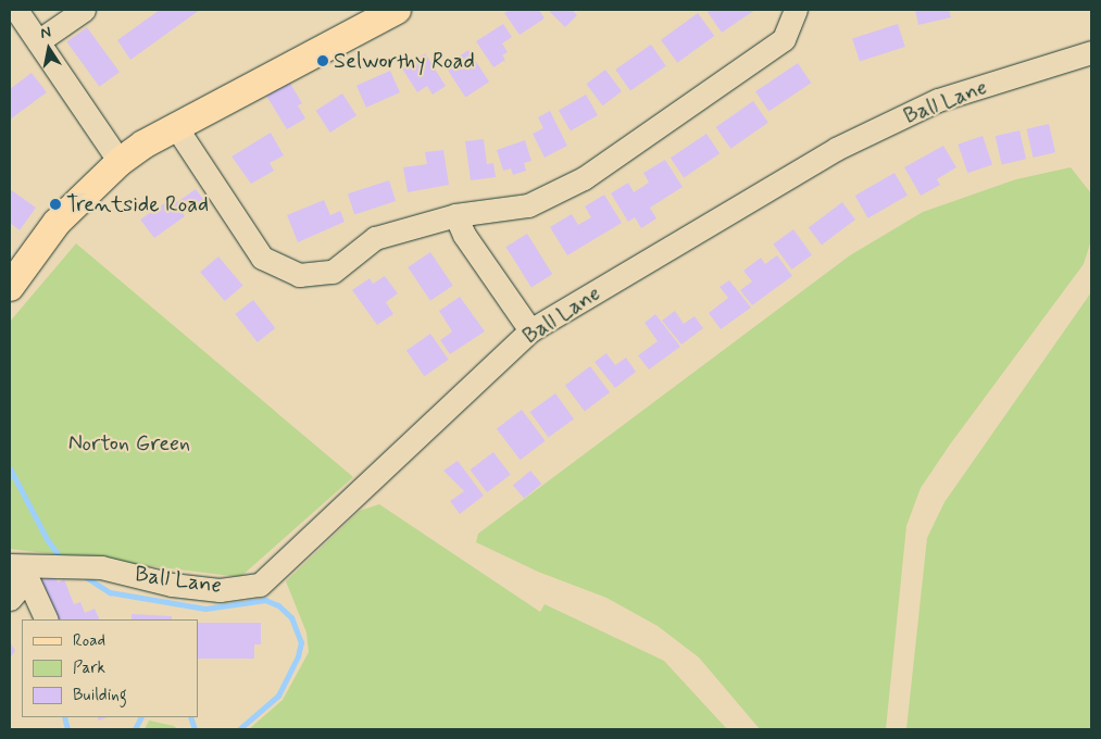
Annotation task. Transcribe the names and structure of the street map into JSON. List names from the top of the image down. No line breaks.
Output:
{"streets":{"street":["Ball Lane"]},"parks":["Norton Green"],"places":["Selworthy Road","Trentside Road"],"legend":["Road","Park","Building"],"north":"top"}
